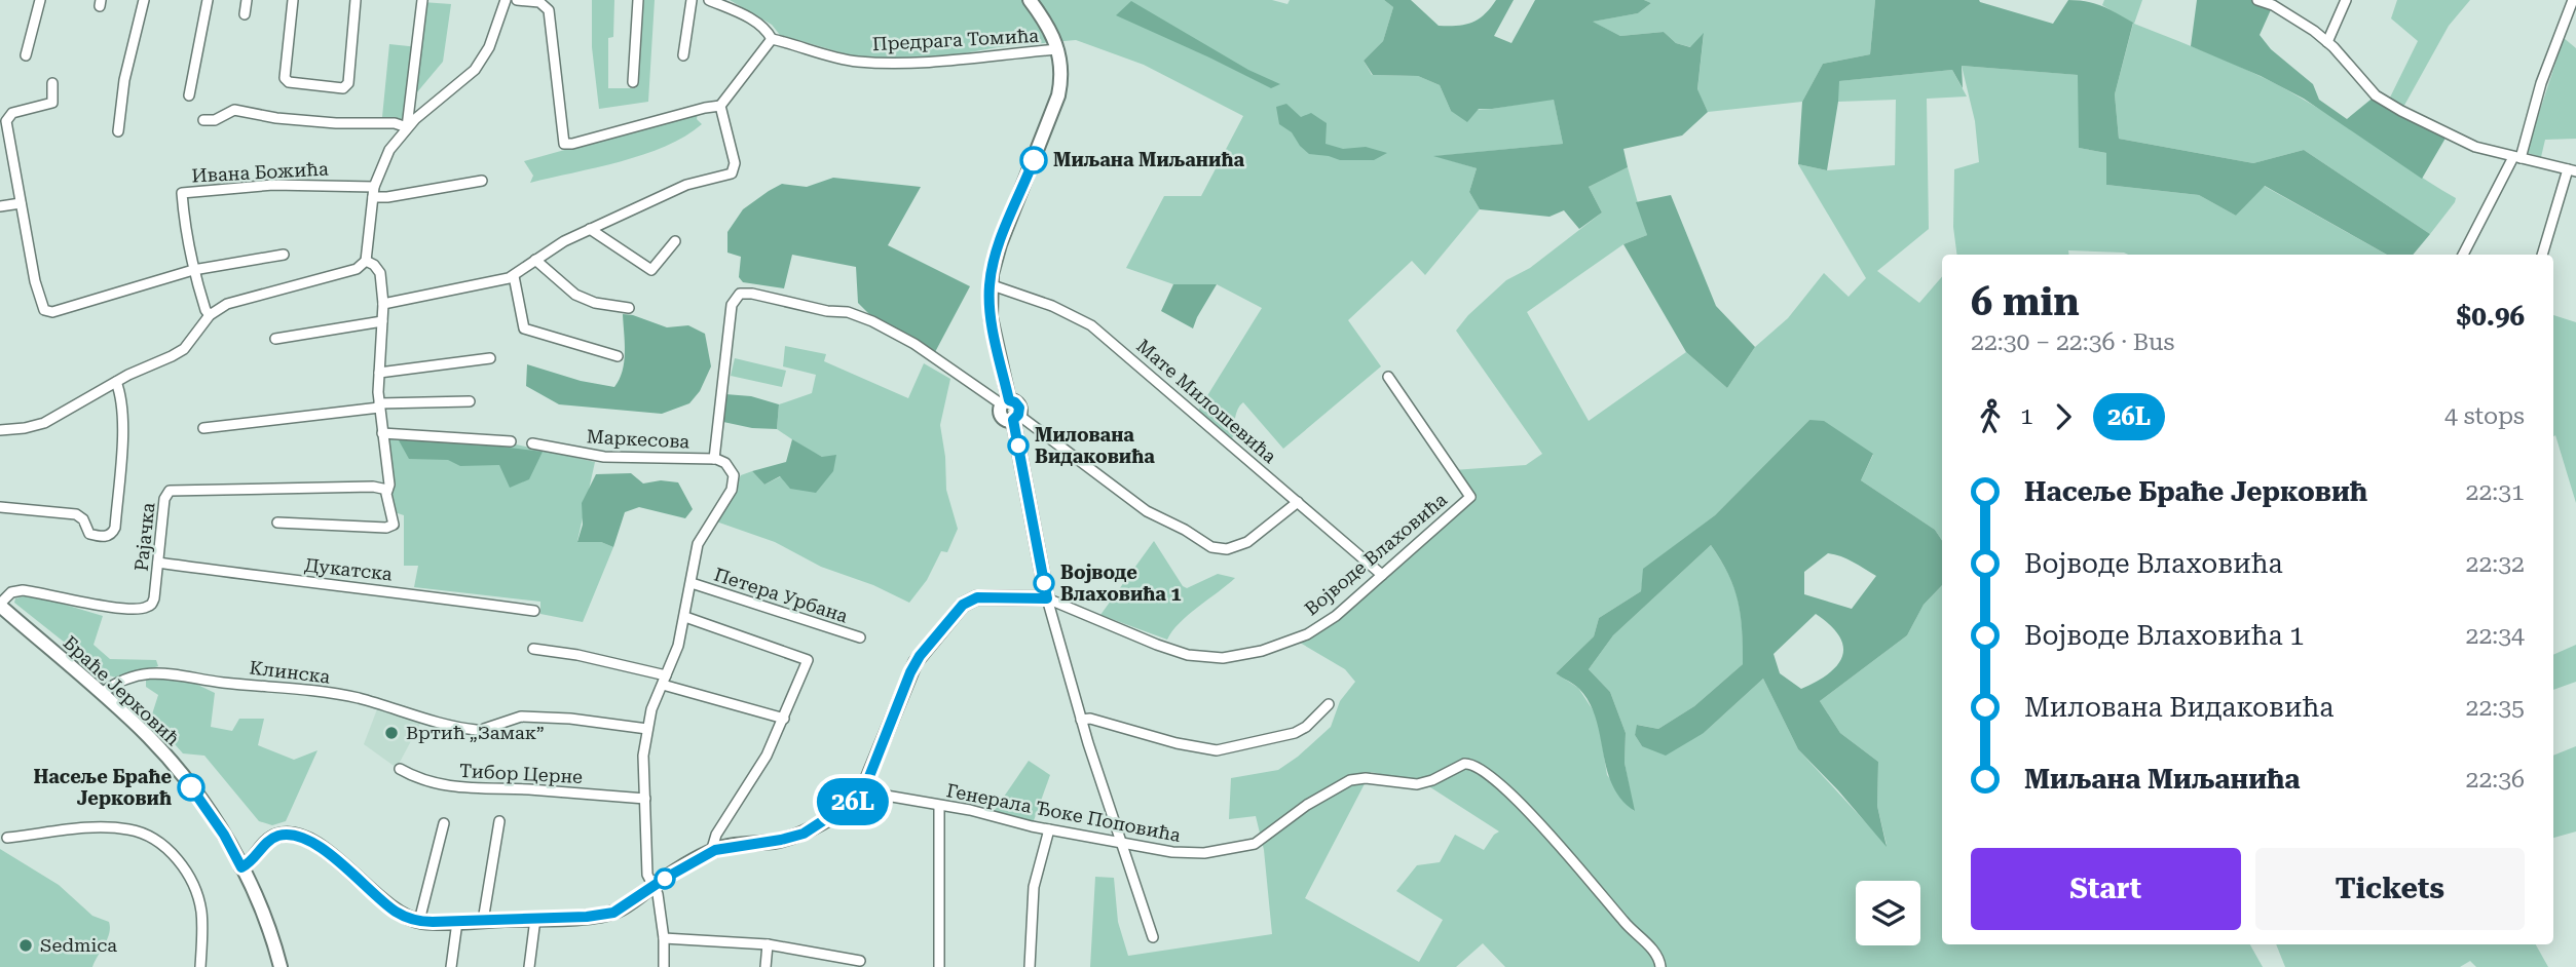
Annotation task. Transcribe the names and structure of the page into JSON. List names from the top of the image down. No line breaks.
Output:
{"streets":{"street":["Предрага Томића","Ивана Божића","Мате Милошевића","Маркесова","Рајачка","Војводе Влаховића","Дукатска","Петера Урбана","Клинска","Браће Јерковић","Тибор Церне","Генерала Ђоке Поповића"]},"crossings":[["Мате Милошевића","Војводе Влаховића"],["Маркесова","Петера Урбана"],["Рајачка","Дукатска"],["Рајачка","Браће Јерковић"],["Војводе Влаховића","Браће Јерковић"],["Војводе Влаховића","Генерала Ђоке Поповића"],["Клинска","Браће Јерковић"]],"places":["Миљана Миљанића","Милована Видаковића","Војводе Влаховића 1","Вртић „Замак”","Насеље Браће Јерковић","Sedmica"],"lines":["bus line 26L"],"page":{"on_map":"26L","heading":["6 min","22:30 – 22:36 · Bus","$0.96"],"legs":["1","26L","4 stops"],"list":[{"name":"Насеље Браће Јерковић","value":"22:31"},{"name":"Војводе Влаховића","value":"22:32"},{"name":"Војводе Влаховића 1","value":"22:34"},{"name":"Милована Видаковића","value":"22:35"},{"name":"Миљана Миљанића","value":"22:36"}],"buttons":["Start","Tickets"]}}
